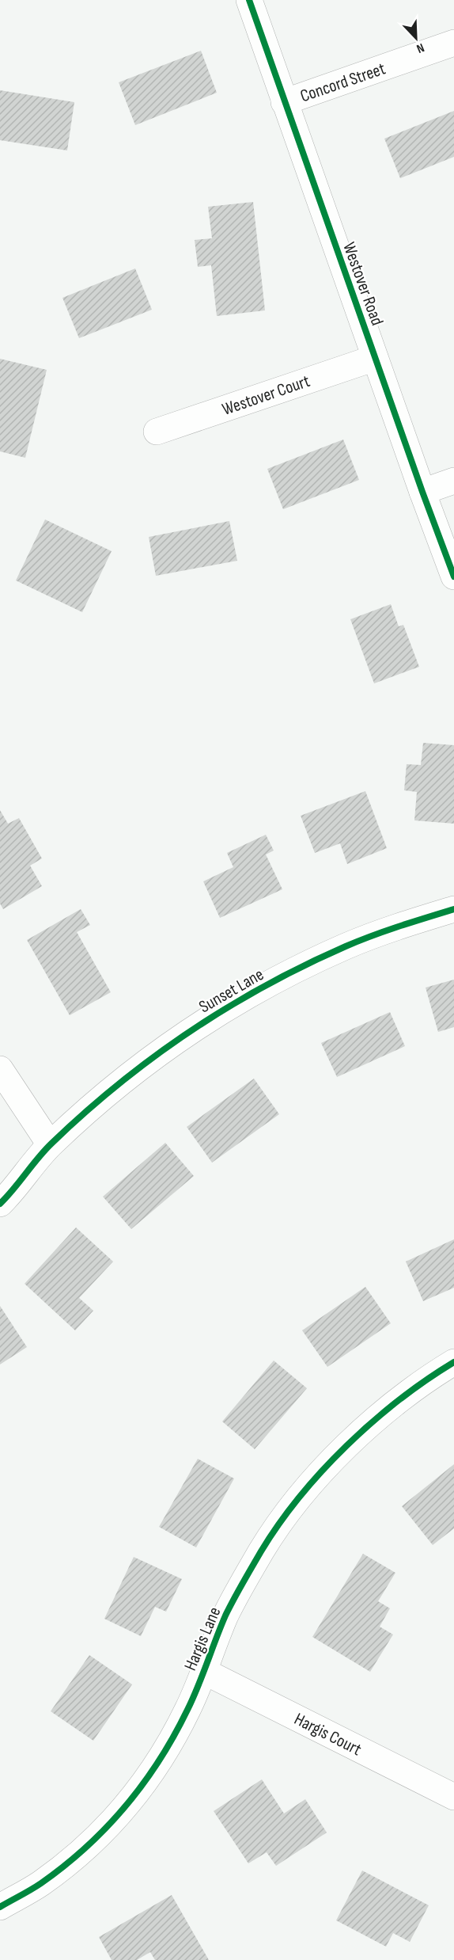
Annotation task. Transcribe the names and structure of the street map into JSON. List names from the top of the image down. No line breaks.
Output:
{"streets":{"street":["Concord Street","Westover Road","Westover Court","Sunset Lane","Hargis Lane","Hargis Court"]},"crossings":[["Concord Street","Westover Road"],["Westover Road","Westover Court"],["Hargis Lane","Hargis Court"]],"north":"bottom right"}
